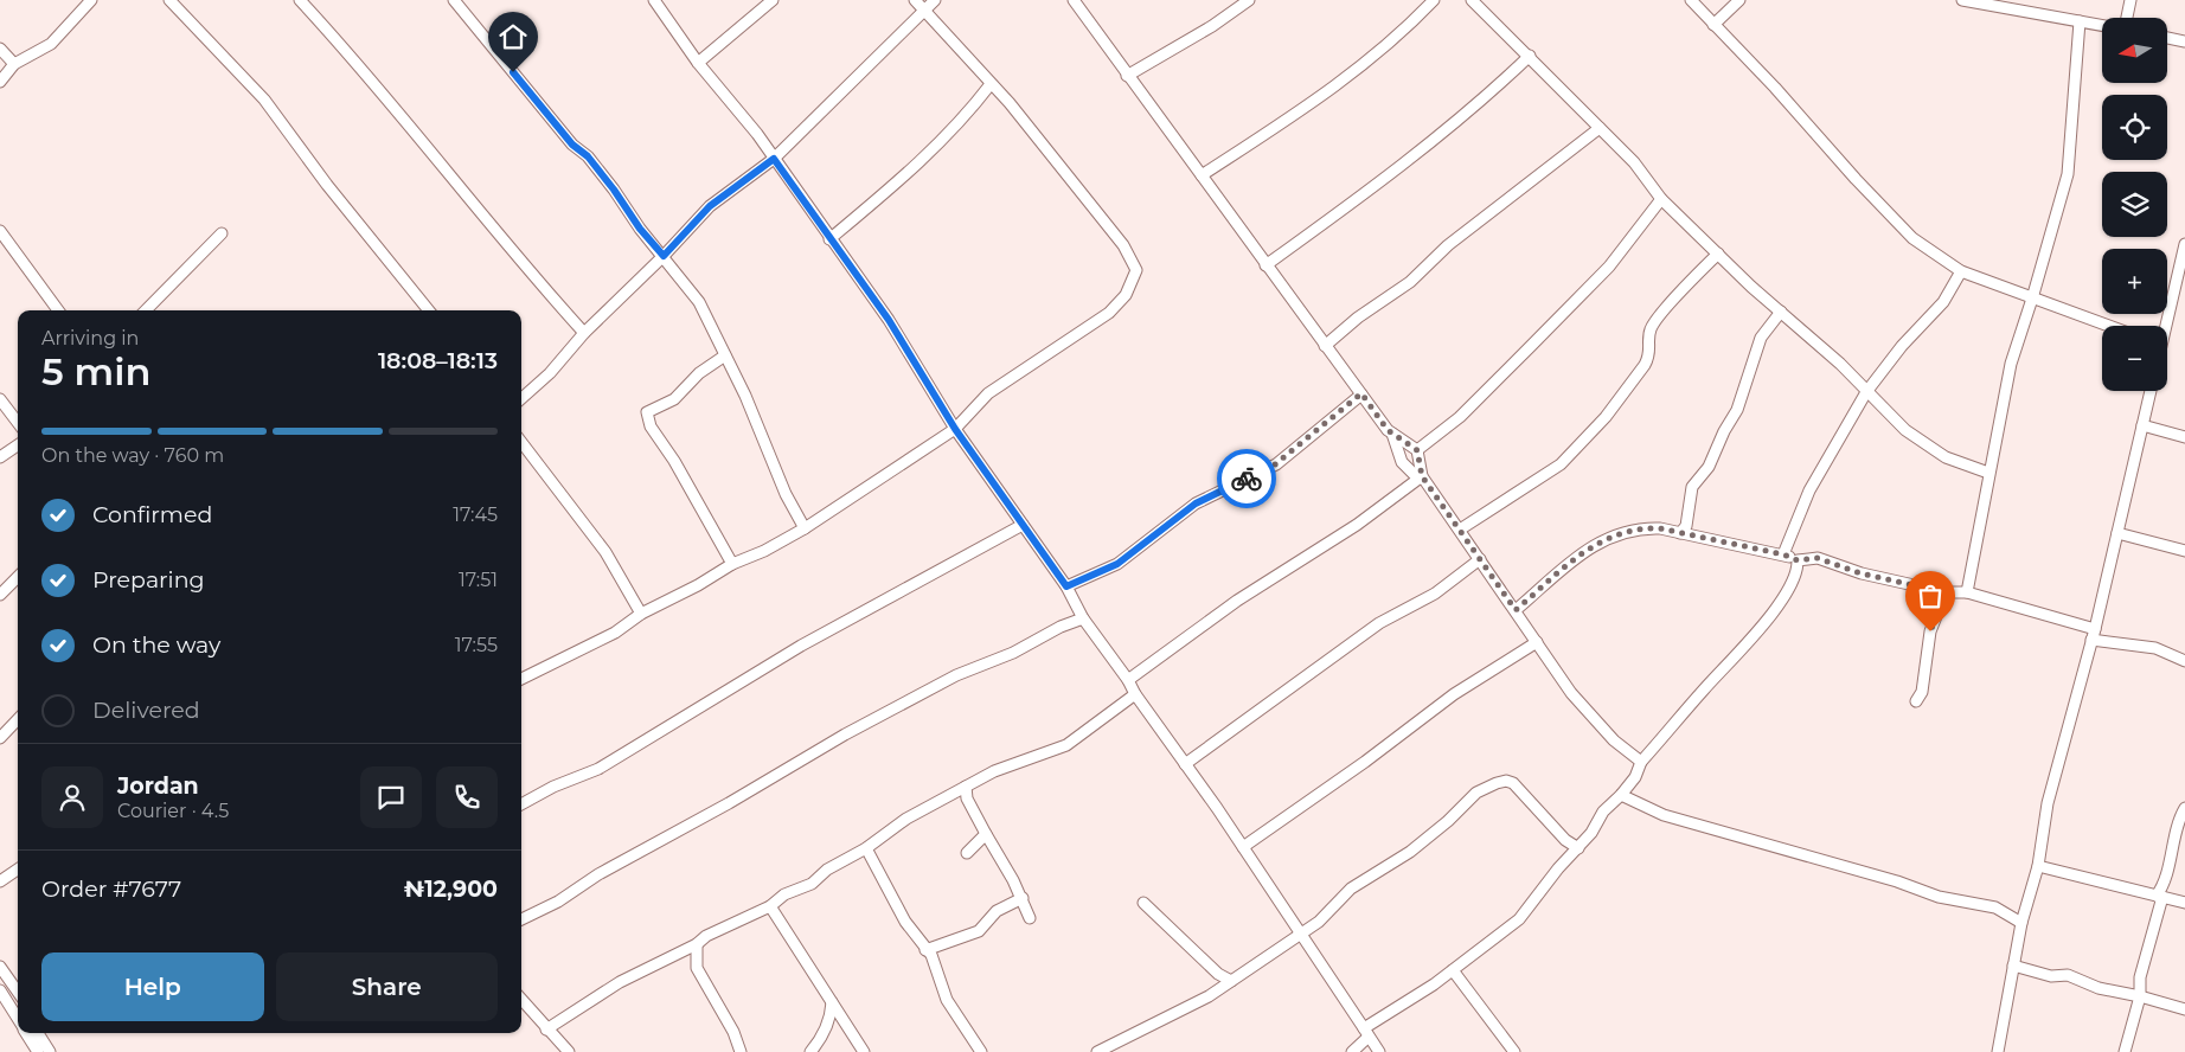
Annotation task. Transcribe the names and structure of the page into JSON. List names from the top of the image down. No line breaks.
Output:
{"north":"left","page":{"map_buttons":["+","−"],"heading":["5 min","Arriving in","18:08–18:13"],"panel":["Jordan","Courier · 4.5","Order #7677","₦12,900"],"bar":"On the way · 760 m","list":[["Confirmed","17:45"],["Preparing","17:51"],["On the way","17:55"],"Delivered"],"buttons":["Help","Share"]}}
